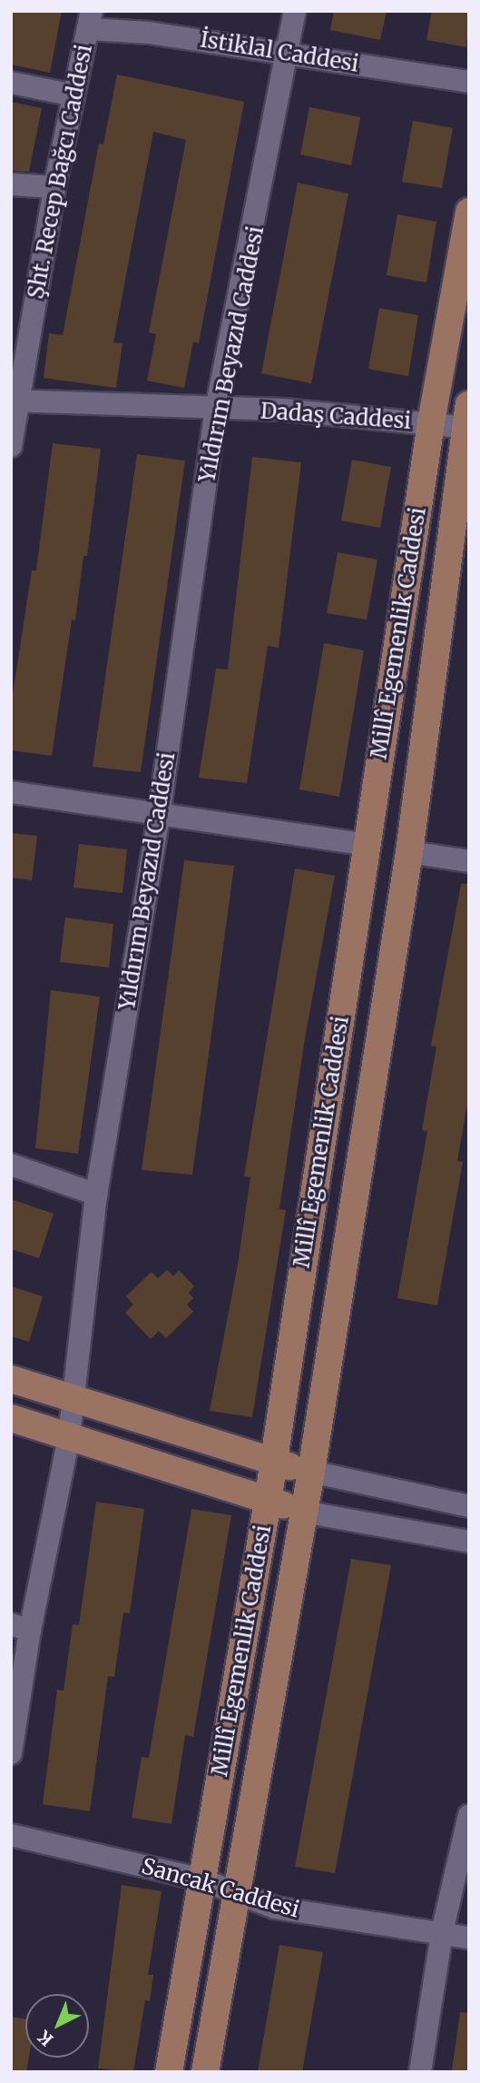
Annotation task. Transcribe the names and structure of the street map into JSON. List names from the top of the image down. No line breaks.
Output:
{"streets":{"main road":["Millî Egemenlik Caddesi"],"street":["İstiklal Caddesi","Şht. Recep Bağcı Caddesi","Yıldırım Beyazıd Caddesi","Dadaş Caddesi","Sancak Caddesi"]},"crossings":[["İstiklal Caddesi","Şht. Recep Bağcı Caddesi"],["İstiklal Caddesi","Yıldırım Beyazıd Caddesi"],["Şht. Recep Bağcı Caddesi","Dadaş Caddesi"],["Yıldırım Beyazıd Caddesi","Dadaş Caddesi"],["Dadaş Caddesi","Millî Egemenlik Caddesi"],["Millî Egemenlik Caddesi","Sancak Caddesi"]],"north":"bottom left"}
